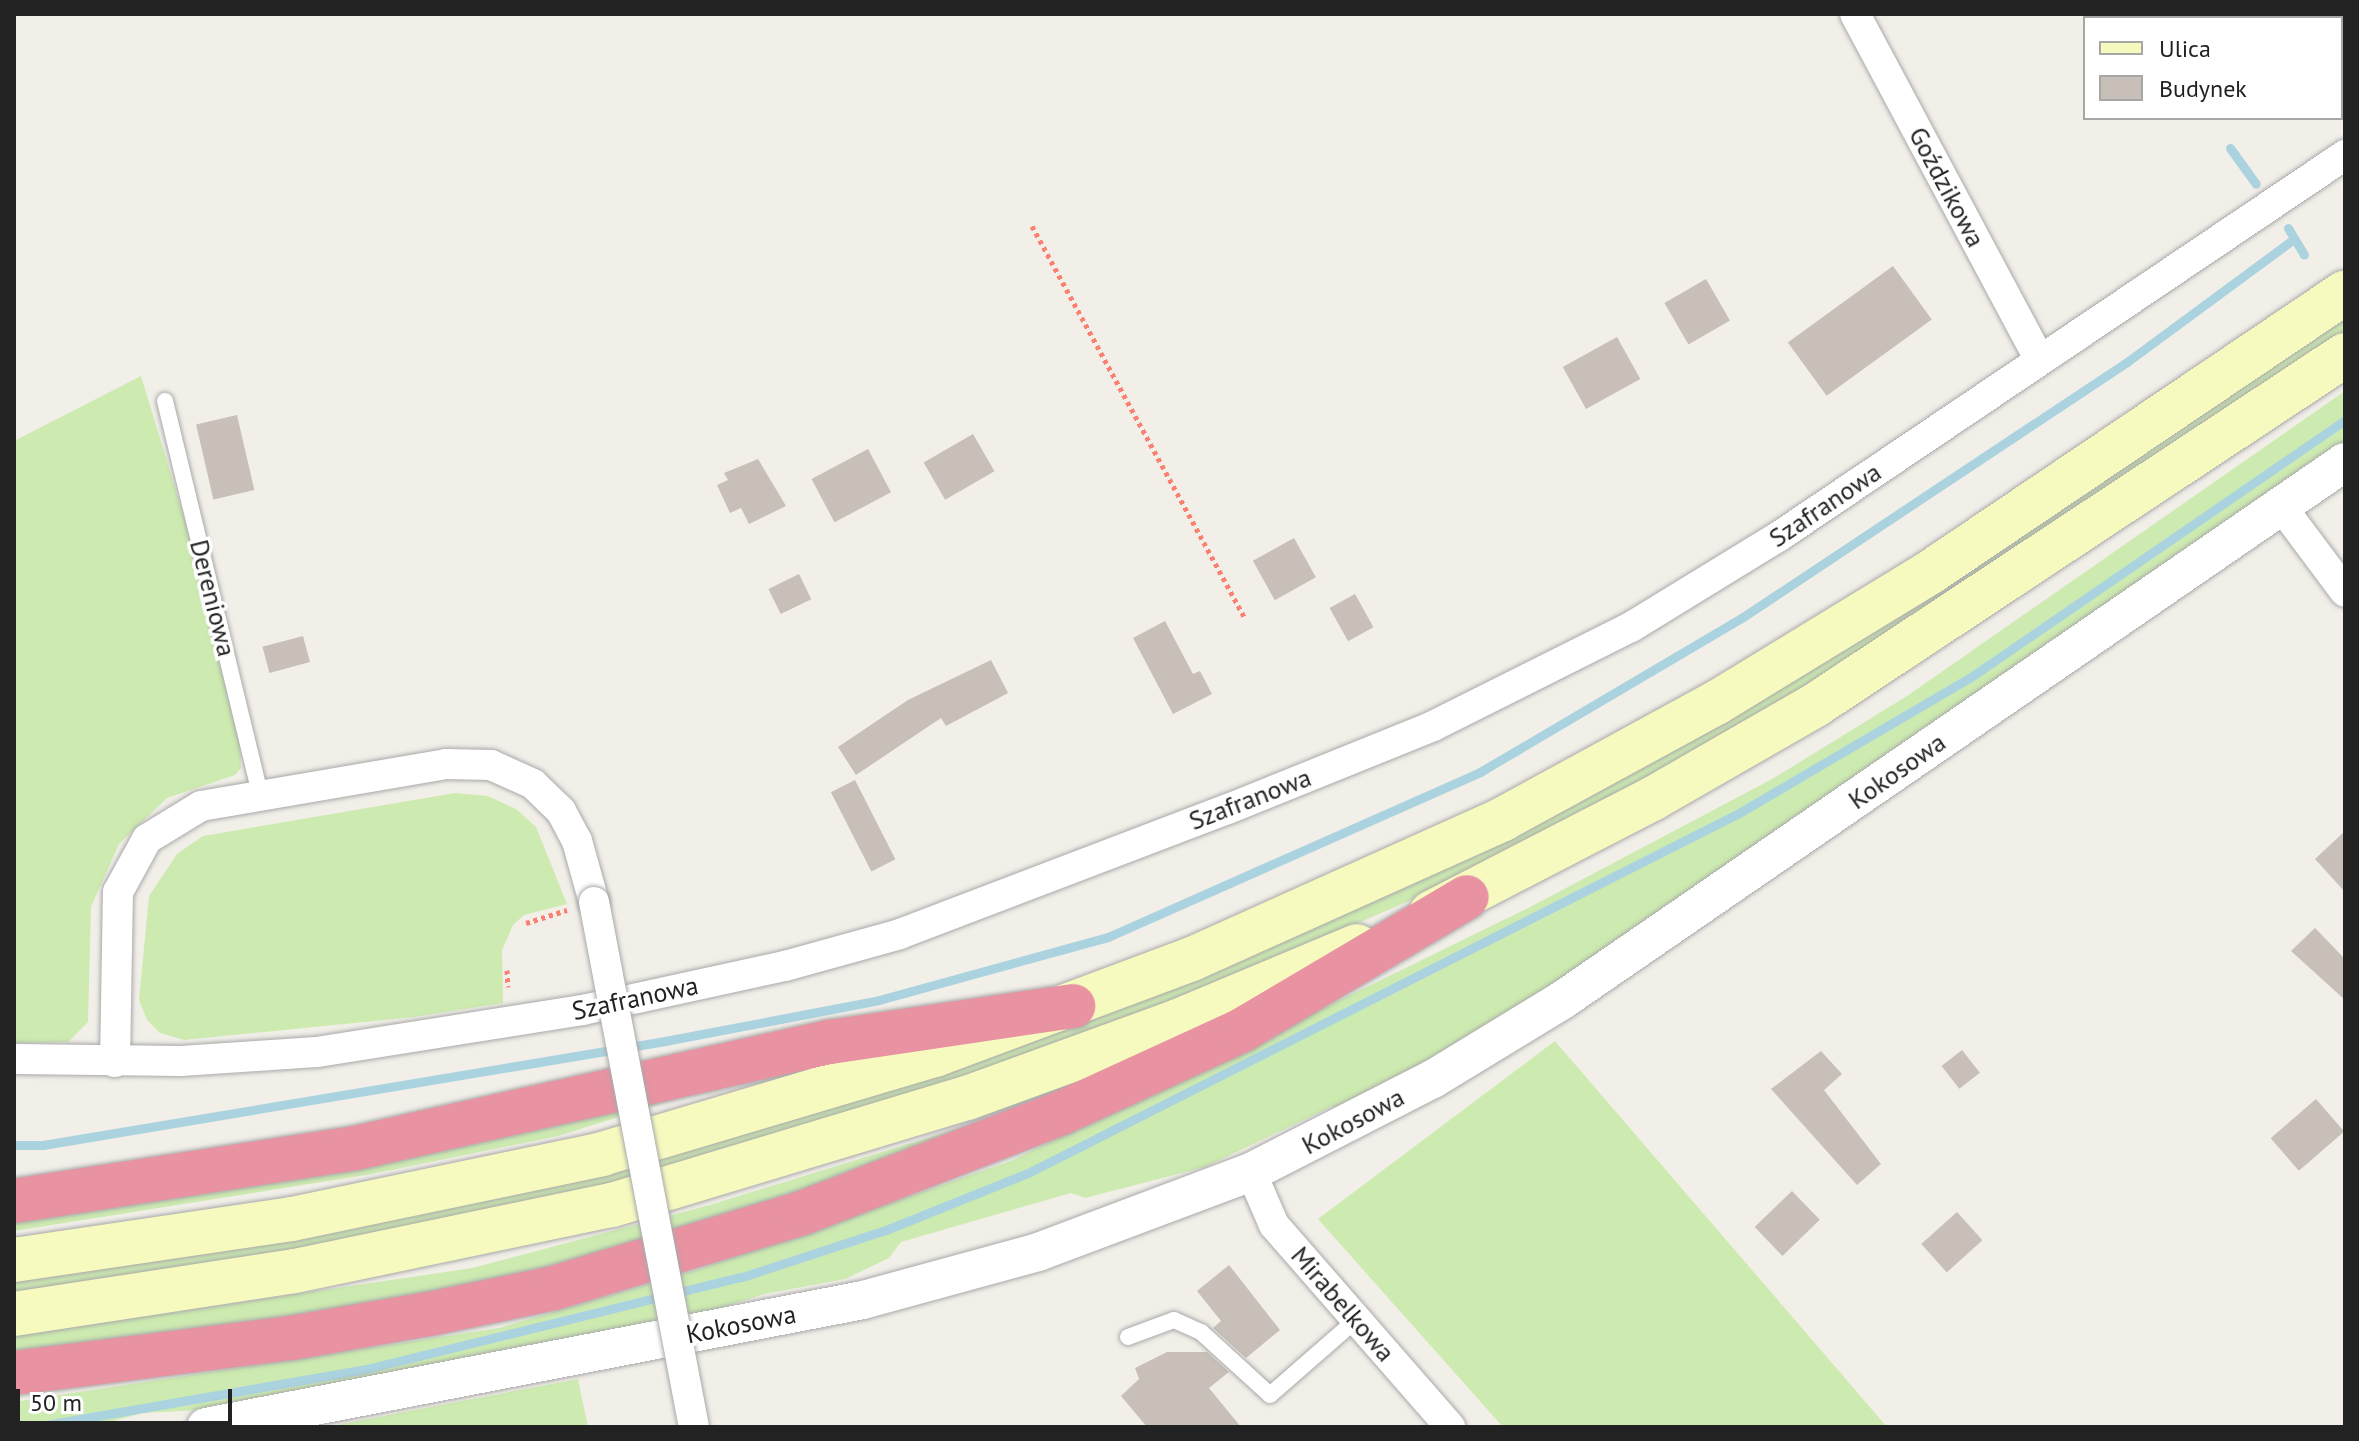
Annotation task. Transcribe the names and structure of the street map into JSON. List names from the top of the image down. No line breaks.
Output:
{"streets":{"street":["Goździkowa","Szafranowa","Kokosowa","Mirabelkowa"],"lane":["Dereniowa"]},"crossings":[["Goździkowa","Szafranowa"],["Kokosowa","Mirabelkowa"]],"legend":["Ulica","Budynek"],"scale_bar":"50 m"}
